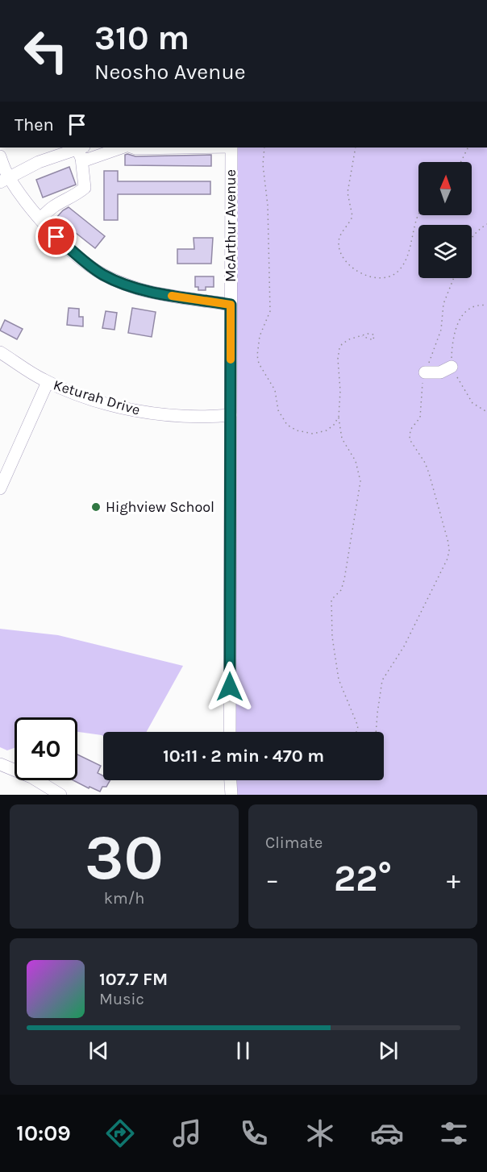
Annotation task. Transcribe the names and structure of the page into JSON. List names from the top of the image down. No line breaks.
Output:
{"streets":{"street":["McArthur Avenue","Keturah Drive"]},"crossings":[["McArthur Avenue","Keturah Drive"]],"places":["Highview School"],"north":"top","page":{"turn":["310 m","Neosho Avenue"],"then":"Then","limit":"40","trip":"10:11 · 2 min · 470 m","tile":[["30","km/h"],"Climate"],"heat":["−","22°","+"],"song":["107.7 FM","Music"],"tabs":"10:09"}}
